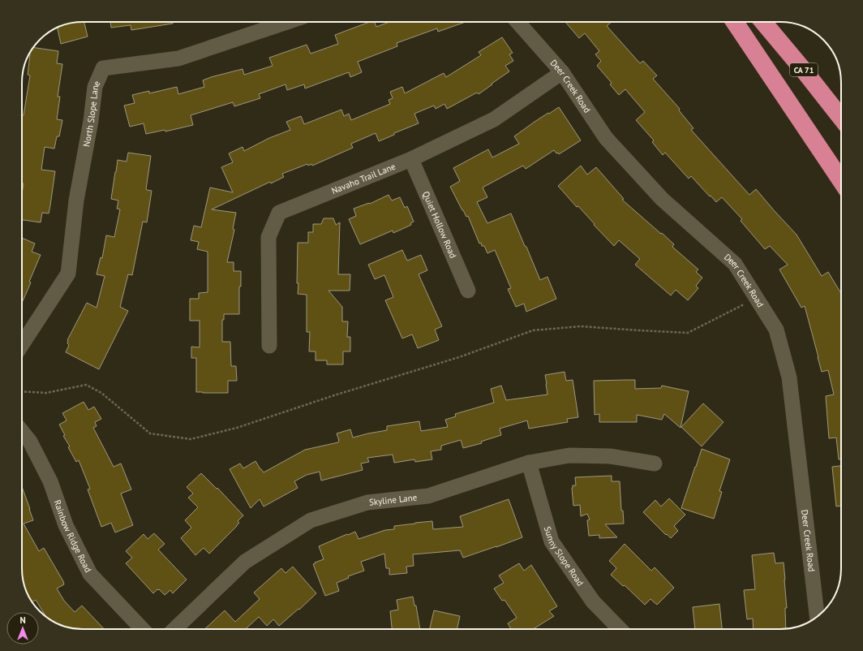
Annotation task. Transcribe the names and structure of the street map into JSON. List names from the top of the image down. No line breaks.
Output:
{"streets":{"highway":["CA 71"],"street":["Deer Creek Road","North Slope Lane","Navaho Trail Lane","Quiet Hollow Road","Skyline Lane","Rainbow Ridge Road","Sunny Slope Road"]},"crossings":[["Deer Creek Road","Navaho Trail Lane"],["Navaho Trail Lane","Quiet Hollow Road"],["Skyline Lane","Sunny Slope Road"]],"north":"top"}
